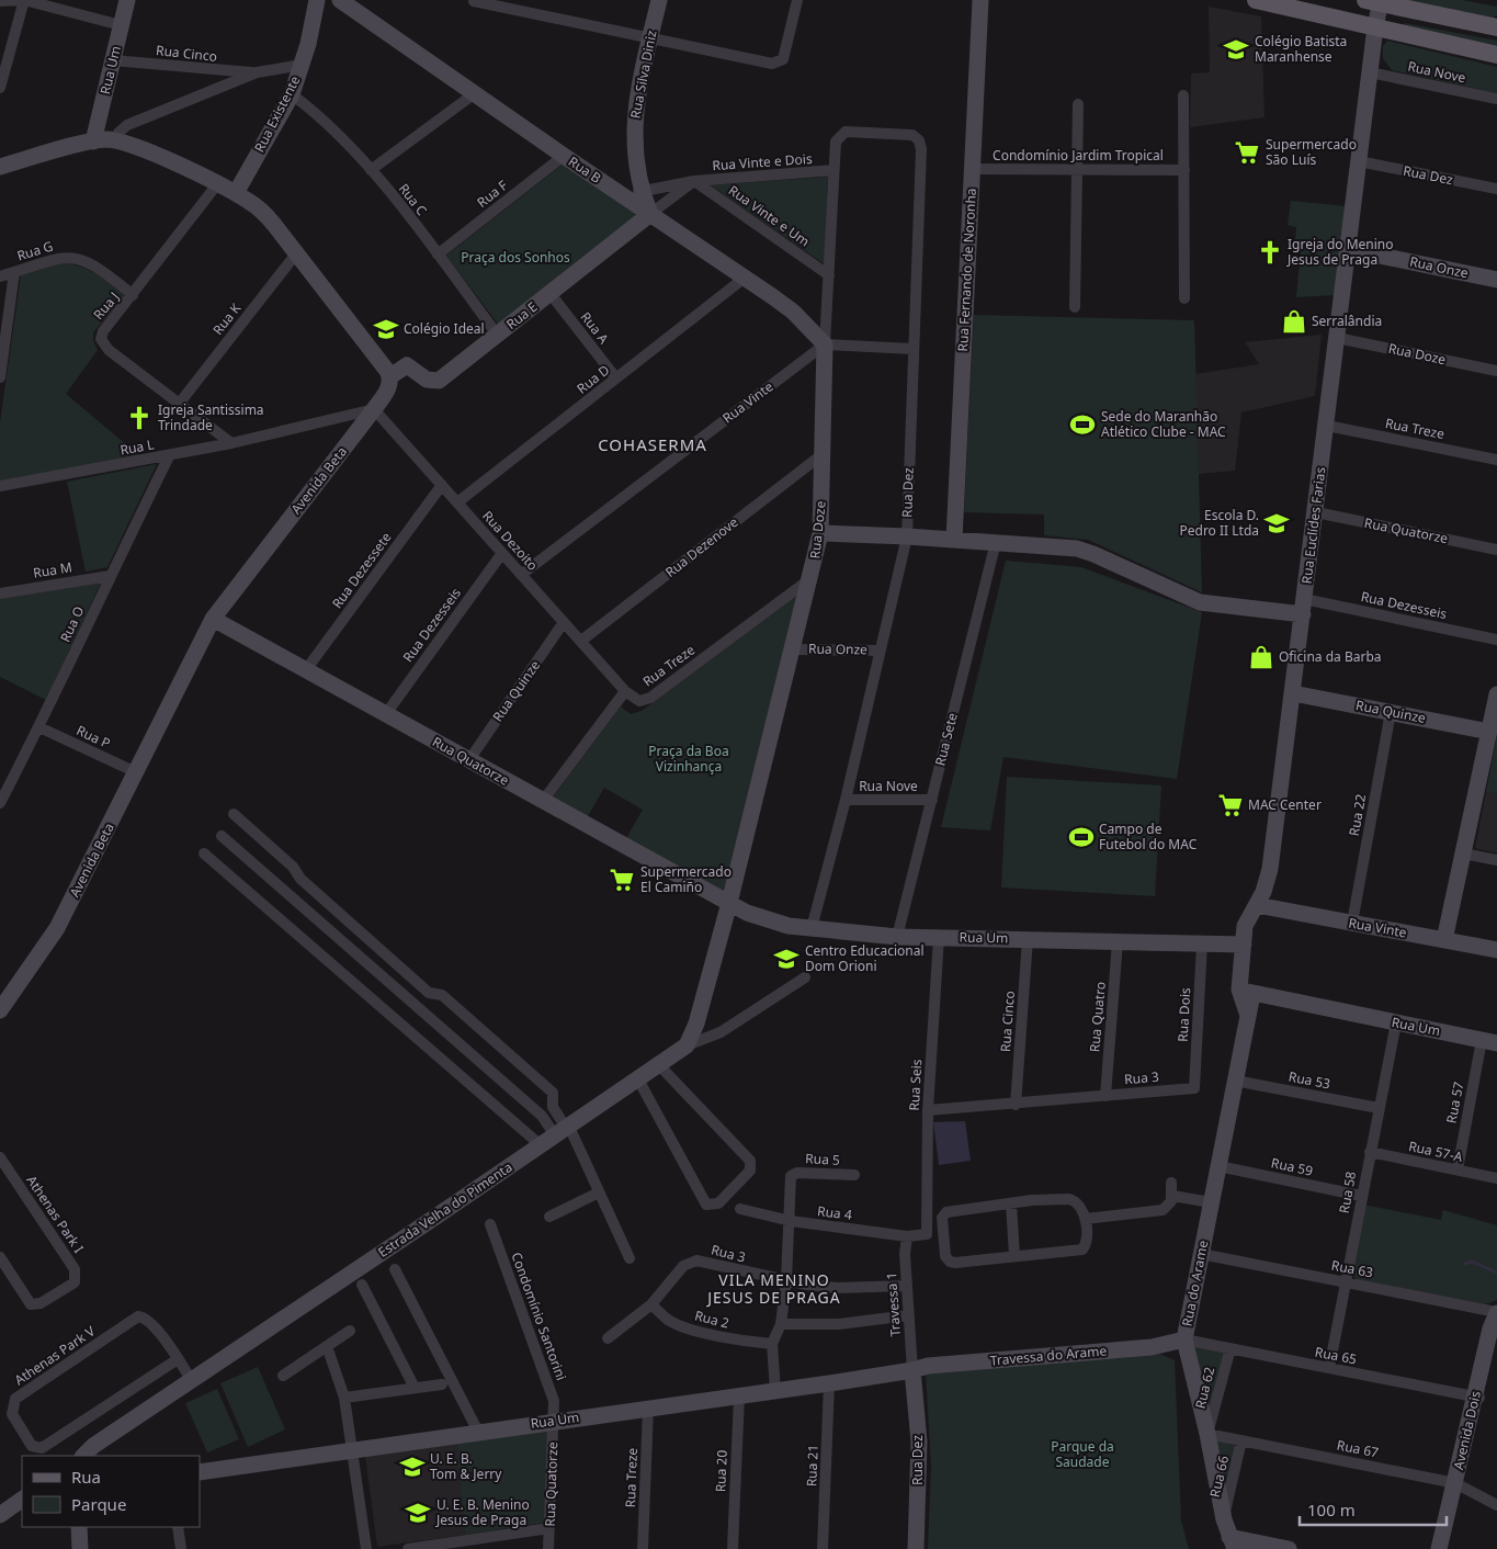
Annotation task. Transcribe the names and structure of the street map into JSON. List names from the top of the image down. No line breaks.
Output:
{"streets":{"street":["Rua Cinco","Rua Um","Rua Nove","Rua Silva Diniz","Rua Existente","Condomínio Jardim Tropical","Rua Vinte e Dois","Rua B","Rua Dez","Rua F","Rua C","Rua Vinte e Um","Rua G","Rua Onze","Rua Fernando de Noronha","Rua J","Rua E","Rua K","Rua A","Rua Doze","Rua D","Rua Vinte","Rua Treze","Rua L","Avenida Beta","Rua Euclídes Farias","Rua Quatorze","Rua Dezoito","Rua Dezenove","Rua M","Rua Dezessete","Rua Dezesseis","Rua O","Rua Quinze","Rua P","Rua Sete","Rua 22","Rua Dois","Rua Quatro","Rua 3","Rua 53","Rua Seis","Rua 57","Rua 57-A","Rua 5","Rua 59","Rua 58","Estrada Velha do Pimenta","Rua 4","Athenas Park I","Rua 63","Rua do Arame","Travessa 1","Condomínio Santorini","Rua 2","Athenas Park V","Travessa do Arame","Rua 65","Rua 62","Avenida Dois","Rua 67","Rua 21","Rua 20","Rua 66"]},"crossings":[["Rua Cinco","Rua Um"],["Rua Cinco","Rua 3"],["Rua Um","Rua Dez"],["Rua Um","Rua Doze"],["Rua Um","Rua Treze"],["Rua Um","Rua Euclídes Farias"],["Rua Um","Rua Quatorze"],["Rua Um","Rua Sete"],["Rua Um","Rua Dois"],["Rua Um","Rua Quatro"],["Rua Um","Rua Seis"],["Rua Um","Rua 57"],["Rua Um","Rua 58"],["Rua Um","Travessa 1"],["Rua Um","Condomínio Santorini"],["Rua Um","Travessa do Arame"],["Rua Um","Rua 21"],["Rua Um","Rua 20"],["Rua Nove","Rua Dez"],["Rua Nove","Rua Euclídes Farias"],["Rua Nove","Rua Sete"],["Rua Silva Diniz","Rua Vinte e Dois"],["Rua Silva Diniz","Rua B"],["Rua Silva Diniz","Rua E"],["Rua Existente","Rua C"],["Condomínio Jardim Tropical","Rua Fernando de Noronha"],["Rua Vinte e Dois","Rua B"],["Rua Vinte e Dois","Rua Vinte e Um"],["Rua Vinte e Dois","Rua E"],["Rua Vinte e Dois","Rua Doze"],["Rua B","Rua F"],["Rua B","Rua E"],["Rua B","Rua Doze"],["Rua B","Rua D"],["Rua B","Rua Vinte"],["Rua Dez","Rua Onze"],["Rua Dez","Rua Doze"],["Rua Dez","Rua Euclídes Farias"],["Rua Dez","Travessa 1"],["Rua Dez","Travessa do Arame"],["Rua F","Rua C"],["Rua C","Rua E"],["Rua Vinte e Um","Rua Doze"],["Rua G","Rua J"],["Rua Onze","Rua Doze"],["Rua Onze","Rua Euclídes Farias"],["Rua J","Rua K"],["Rua J","Rua L"],["Rua E","Rua A"],["Rua E","Avenida Beta"],["Rua A","Rua D"],["Rua Doze","Rua Vinte"],["Rua Doze","Rua Treze"],["Rua Doze","Rua Euclídes Farias"],["Rua Doze","Rua Quatorze"],["Rua Doze","Rua Dezenove"],["Rua D","Rua Dezoito"],["Rua Vinte","Rua Euclídes Farias"],["Rua Vinte","Rua Dezoito"],["Rua Vinte","Rua 22"],["Rua Treze","Rua Euclídes Farias"],["Rua Treze","Rua Quatorze"],["Rua Treze","Rua Dezoito"],["Rua L","Avenida Beta"],["Rua L","Rua Dezoito"],["Rua L","Rua O"],["Avenida Beta","Rua Quatorze"],["Avenida Beta","Rua Dezoito"],["Avenida Beta","Rua P"],["Rua Euclídes Farias","Rua Quatorze"],["Rua Euclídes Farias","Rua Dezesseis"],["Rua Euclídes Farias","Rua Quinze"],["Rua Euclídes Farias","Rua do Arame"],["Rua Quatorze","Rua Dezessete"],["Rua Quatorze","Rua Dezesseis"],["Rua Quatorze","Rua Quinze"],["Rua Quatorze","Condomínio Santorini"],["Rua Dezoito","Rua Dezenove"],["Rua Dezoito","Rua Dezessete"],["Rua Dezoito","Rua Dezesseis"],["Rua Dezoito","Rua Quinze"],["Rua M","Rua O"],["Rua O","Rua P"],["Rua Quinze","Rua 22"],["Rua Dois","Rua 3"],["Rua Quatro","Rua 3"],["Rua 3","Rua Seis"],["Rua 3","Travessa 1"],["Rua 3","Rua 2"],["Rua 53","Rua 58"],["Rua 53","Rua do Arame"],["Rua Seis","Rua 4"],["Rua 57","Rua 57-A"],["Rua 57-A","Rua 58"],["Rua 5","Rua 4"],["Rua 59","Rua 58"],["Rua 59","Rua do Arame"],["Rua 58","Rua 63"],["Rua 58","Rua 65"],["Estrada Velha do Pimenta","Athenas Park V"],["Rua 4","Travessa 1"],["Rua 63","Rua do Arame"],["Rua 63","Avenida Dois"],["Rua do Arame","Travessa do Arame"],["Rua do Arame","Rua 65"],["Rua do Arame","Rua 62"],["Rua do Arame","Rua 67"],["Rua do Arame","Rua 66"],["Travessa 1","Travessa do Arame"],["Travessa do Arame","Rua 65"],["Rua 65","Rua 62"],["Rua 65","Avenida Dois"],["Rua 62","Rua 67"],["Avenida Dois","Rua 67"],["Rua 67","Rua 66"]],"districts":["COHASERMA","VILA MENINO JESUS DE PRAGA"],"parks":["Praça dos Sonhos","Praça da Boa Vizinhança","Parque da Saudade"],"places":{"school or university":["Colégio Batista Maranhense","Colégio Ideal","Escola D. Pedro II Ltda","Centro Educacional Dom Orioni","U. E. B. Tom & Jerry","U. E. B. Menino Jesus de Praga"],"supermarket":["Supermercado São Luís","MAC Center","Supermercado El Camiño"],"church":["Igreja do Menino Jesus de Praga","Igreja Santissima Trindade"],"shop":["Serralândia","Oficina da Barba"],"sports":["Sede do Maranhão Atlético Clube - MAC","Campo de Futebol do MAC"]},"legend":["Rua","Parque"],"scale_bar":"100 m"}
